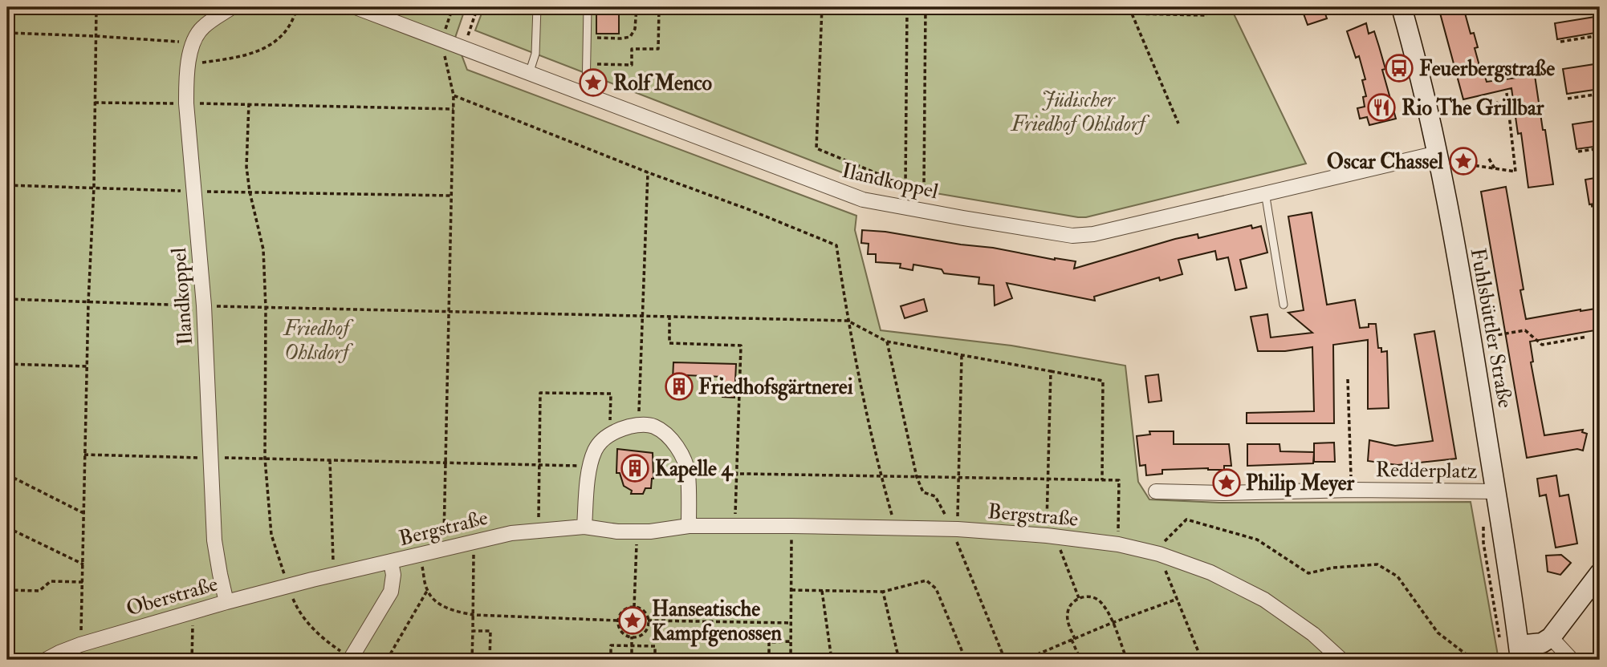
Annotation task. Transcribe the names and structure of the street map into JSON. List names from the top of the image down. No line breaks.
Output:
{"streets":{"main road":["Fuhlsbüttler Straße"],"street":["Ilandkoppel","Redderplatz","Bergstraße","Oberstraße"]},"crossings":[["Ilandkoppel","Fuhlsbüttler Straße"],["Ilandkoppel","Oberstraße"],["Fuhlsbüttler Straße","Redderplatz"],["Bergstraße","Oberstraße"]],"parks":["Jüdischer Friedhof Ohlsdorf","Friedhof Ohlsdorf"],"places":{"bus stop":["Feuerbergstraße"],"place":["Rolf Menco","Oscar Chassel","Philip Meyer","Hanseatische Kampfgenossen"],"restaurant":["Rio The Grillbar"],"building":["Friedhofsgärtnerei","Kapelle 4"]}}
